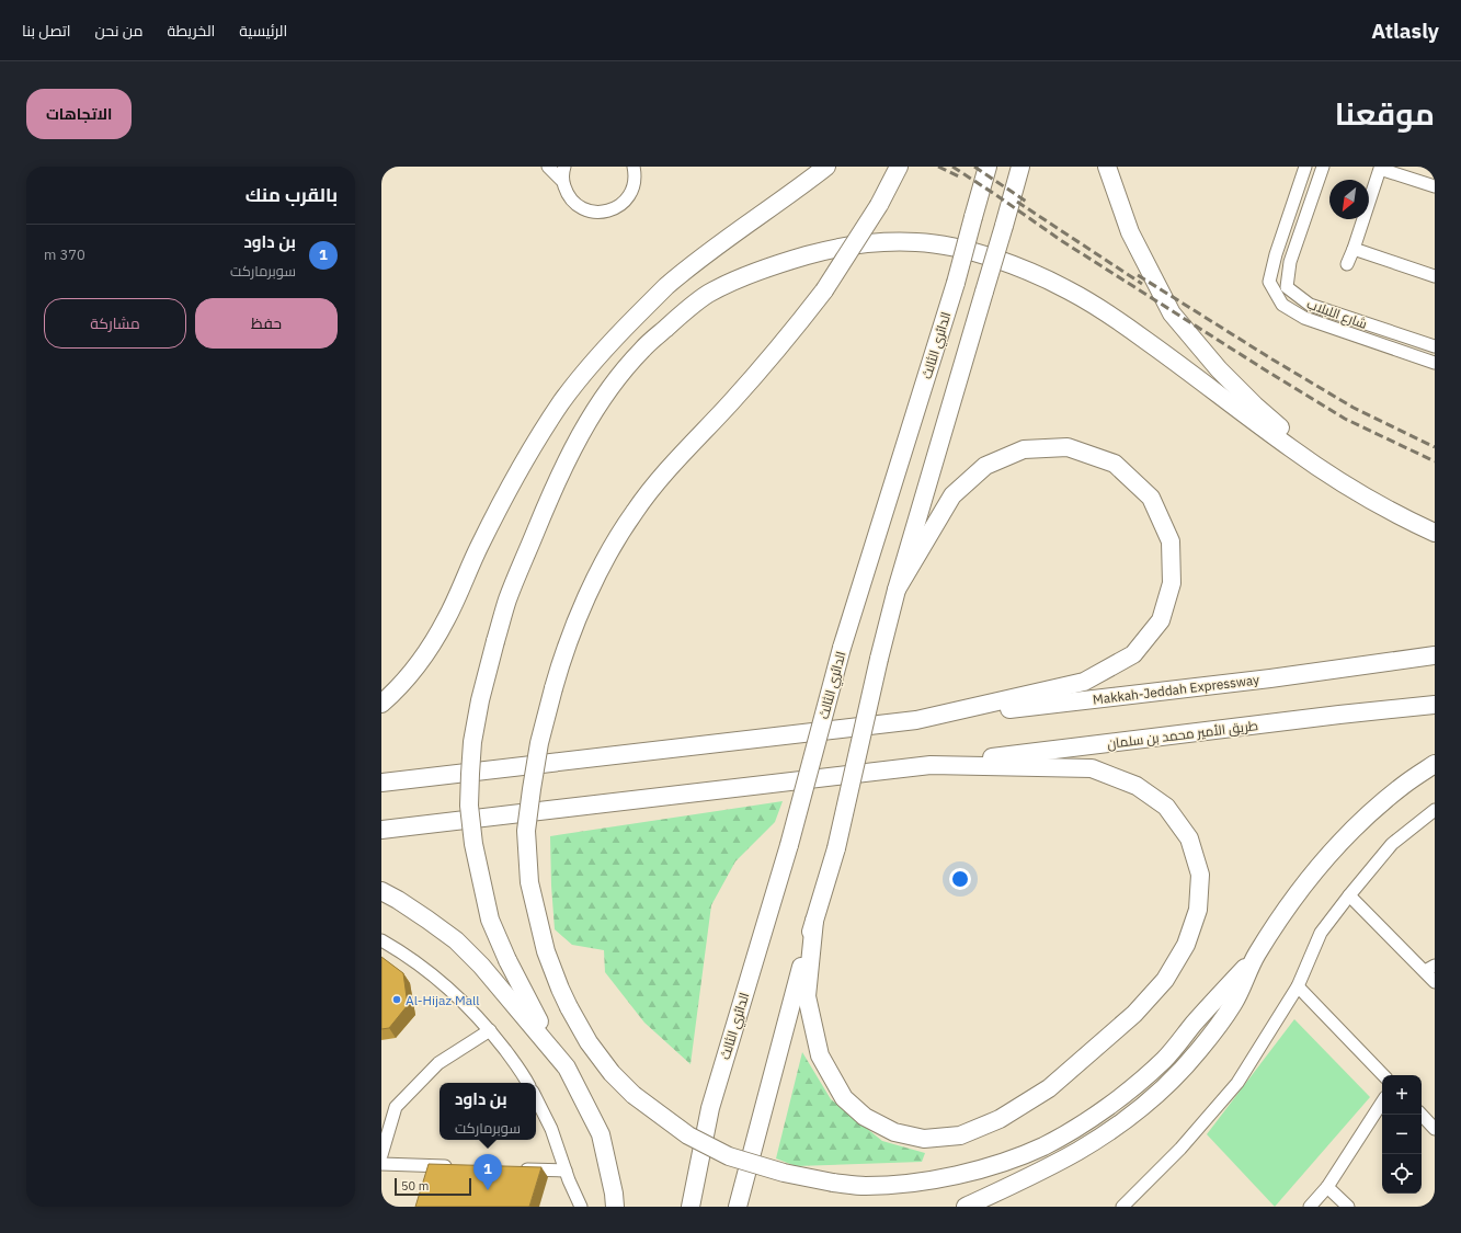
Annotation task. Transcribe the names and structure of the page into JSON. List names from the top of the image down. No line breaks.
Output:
{"streets":{"highway":["الدائري الثالث","Makkah-Jeddah Expressway","طريق الأمير محمد بن سلمان"],"street":["شارع اللبلاب"]},"places":["Al-Hijaz Mall"],"scale_bar":"50 m","north":"bottom left","page":{"header":"Atlasly","nav":["الرئيسية","الخريطة","من نحن","اتصل بنا"],"title":"موقعنا","buttons":["الاتجاهات",["حفظ","مشاركة"]],"heading":"بالقرب منك","list":[{"mark":"1","name":"بن داود","note":"سوبرماركت","value":"370 m"}],"map_buttons":["+","−"],"popup":["بن داود","سوبرماركت"],"pins":"1","scale":"50 m"}}
